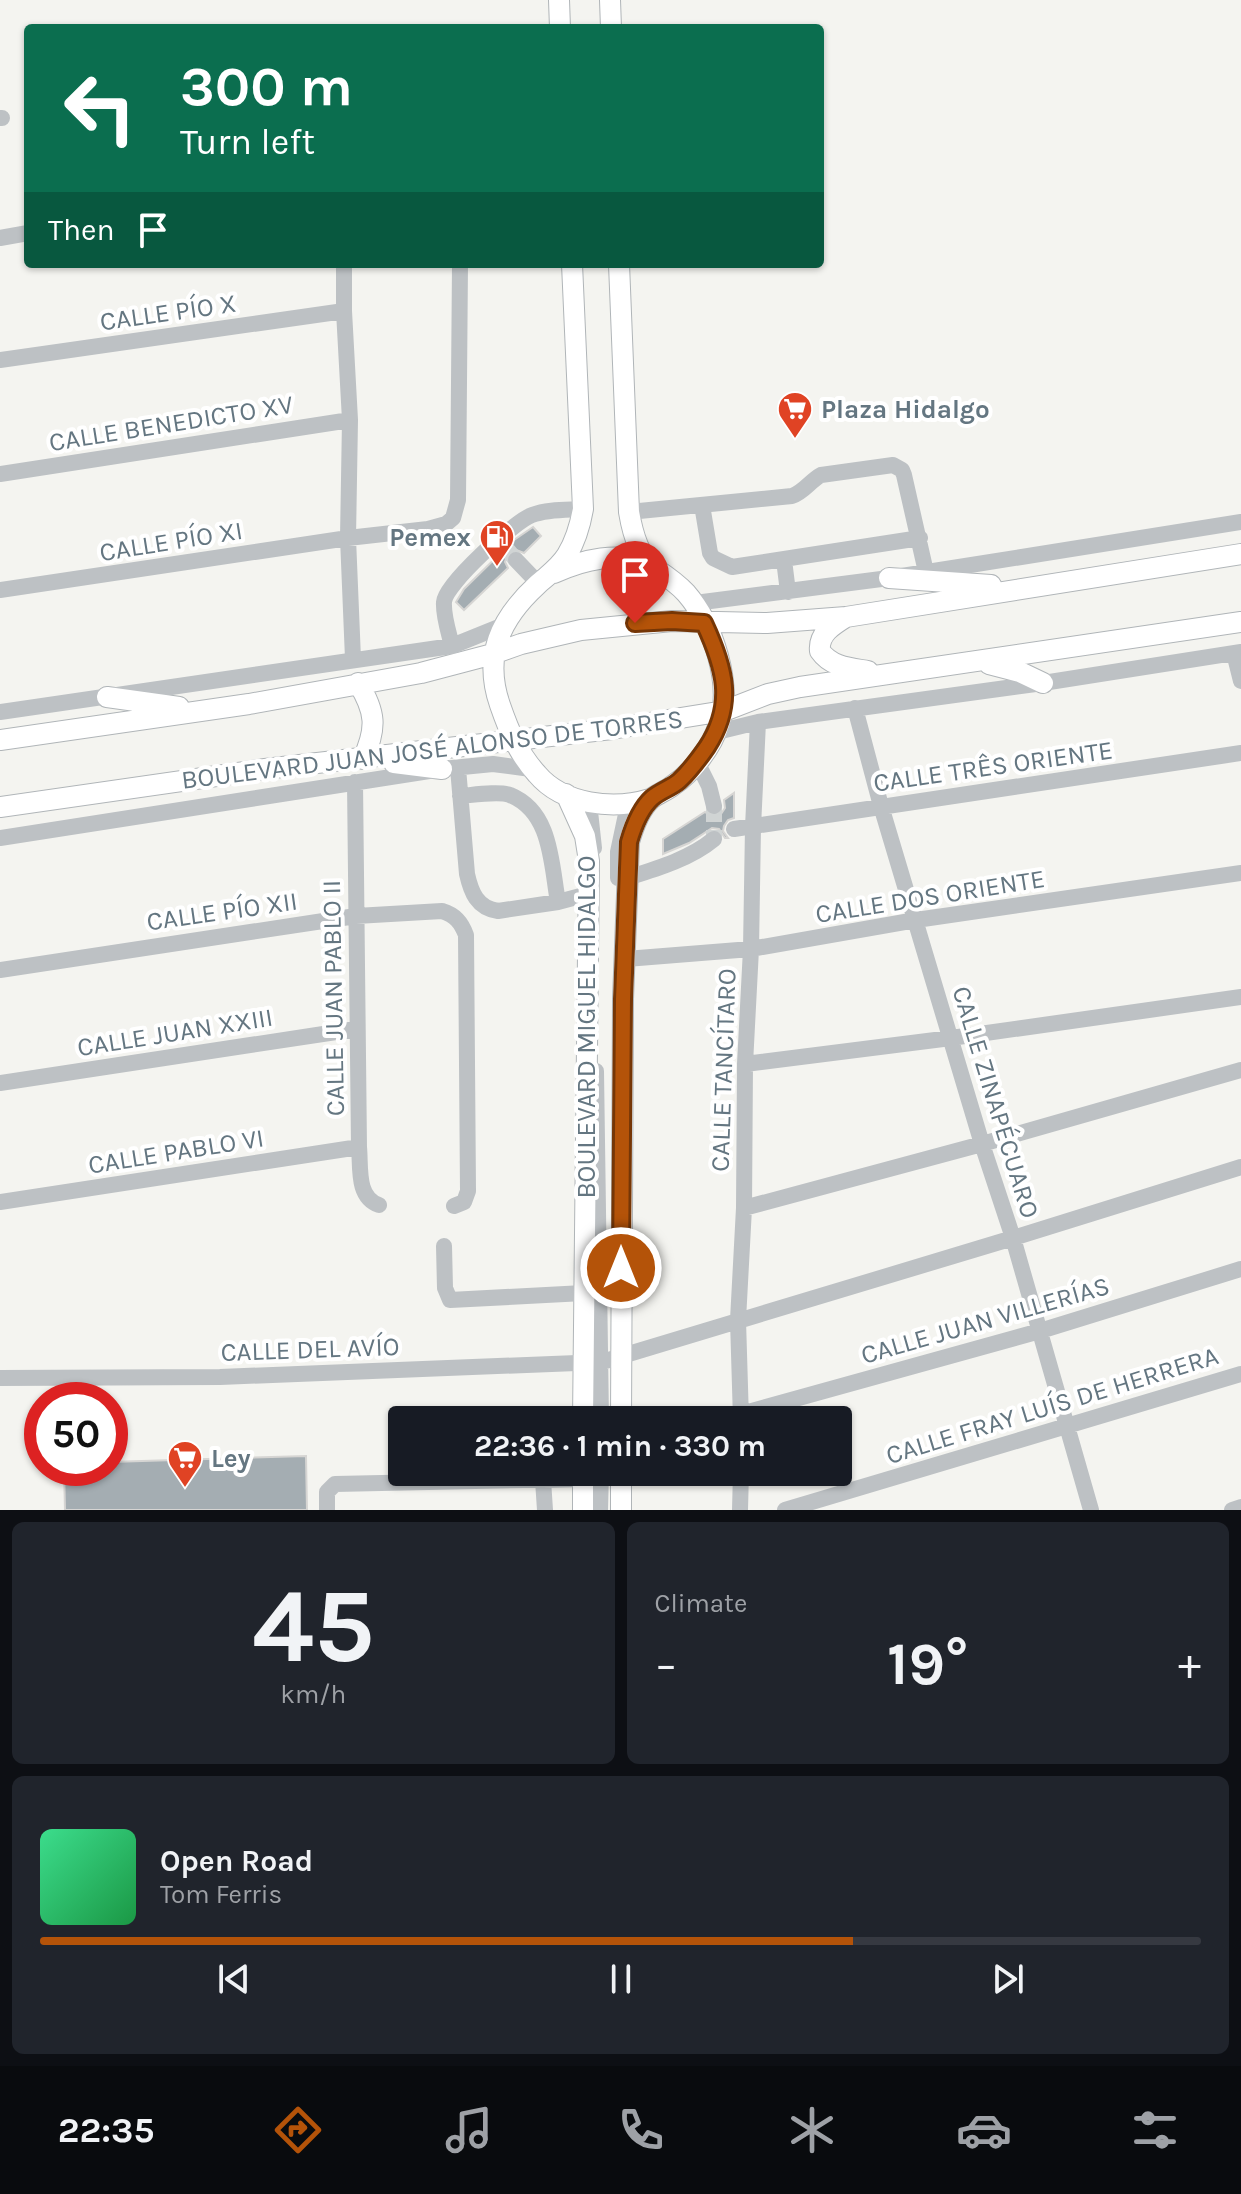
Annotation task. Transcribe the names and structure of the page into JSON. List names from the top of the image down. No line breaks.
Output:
{"streets":{"main road":["BOULEVARD JUAN JOSÉ ALONSO DE TORRES","BOULEVARD MIGUEL HIDALGO"],"street":["CALLE PÍO X","CALLE BENEDICTO XV","CALLE PÍO XI","CALLE TRÊS ORIENTE","CALLE DOS ORIENTE","CALLE PÍO XII","CALLE JUAN PABLO II","CALLE JUAN XXIII","CALLE TANCÍTARO","CALLE ZINAPÉCUARO","CALLE PABLO VI","CALLE JUAN VILLERÍAS","CALLE DEL AVÍO","CALLE FRAY LUÍS DE HERRERA"]},"crossings":[["BOULEVARD JUAN JOSÉ ALONSO DE TORRES","CALLE JUAN PABLO II"],["BOULEVARD JUAN JOSÉ ALONSO DE TORRES","BOULEVARD MIGUEL HIDALGO"],["BOULEVARD JUAN JOSÉ ALONSO DE TORRES","CALLE TANCÍTARO"],["BOULEVARD JUAN JOSÉ ALONSO DE TORRES","CALLE ZINAPÉCUARO"],["CALLE TRÊS ORIENTE","CALLE TANCÍTARO"],["CALLE TRÊS ORIENTE","CALLE ZINAPÉCUARO"],["CALLE DOS ORIENTE","BOULEVARD MIGUEL HIDALGO"],["CALLE DOS ORIENTE","CALLE TANCÍTARO"],["CALLE DOS ORIENTE","CALLE ZINAPÉCUARO"],["CALLE PÍO XII","CALLE JUAN PABLO II"],["CALLE JUAN PABLO II","CALLE JUAN XXIII"],["CALLE JUAN PABLO II","CALLE PABLO VI"],["BOULEVARD MIGUEL HIDALGO","CALLE DEL AVÍO"],["CALLE TANCÍTARO","CALLE DEL AVÍO"],["CALLE ZINAPÉCUARO","CALLE JUAN VILLERÍAS"],["CALLE ZINAPÉCUARO","CALLE DEL AVÍO"],["CALLE ZINAPÉCUARO","CALLE FRAY LUÍS DE HERRERA"]],"places":{"supermarket":["Plaza Hidalgo","Ley"],"fuel station":["Pemex"]},"page":{"turn":["300 m","Turn left"],"then":"Then","limit":"50","trip":"22:36 · 1 min · 330 m","tile":[["45","km/h"],"Climate"],"heat":["−","19°","+"],"song":["Open Road","Tom Ferris"],"tabs":"22:35"}}
